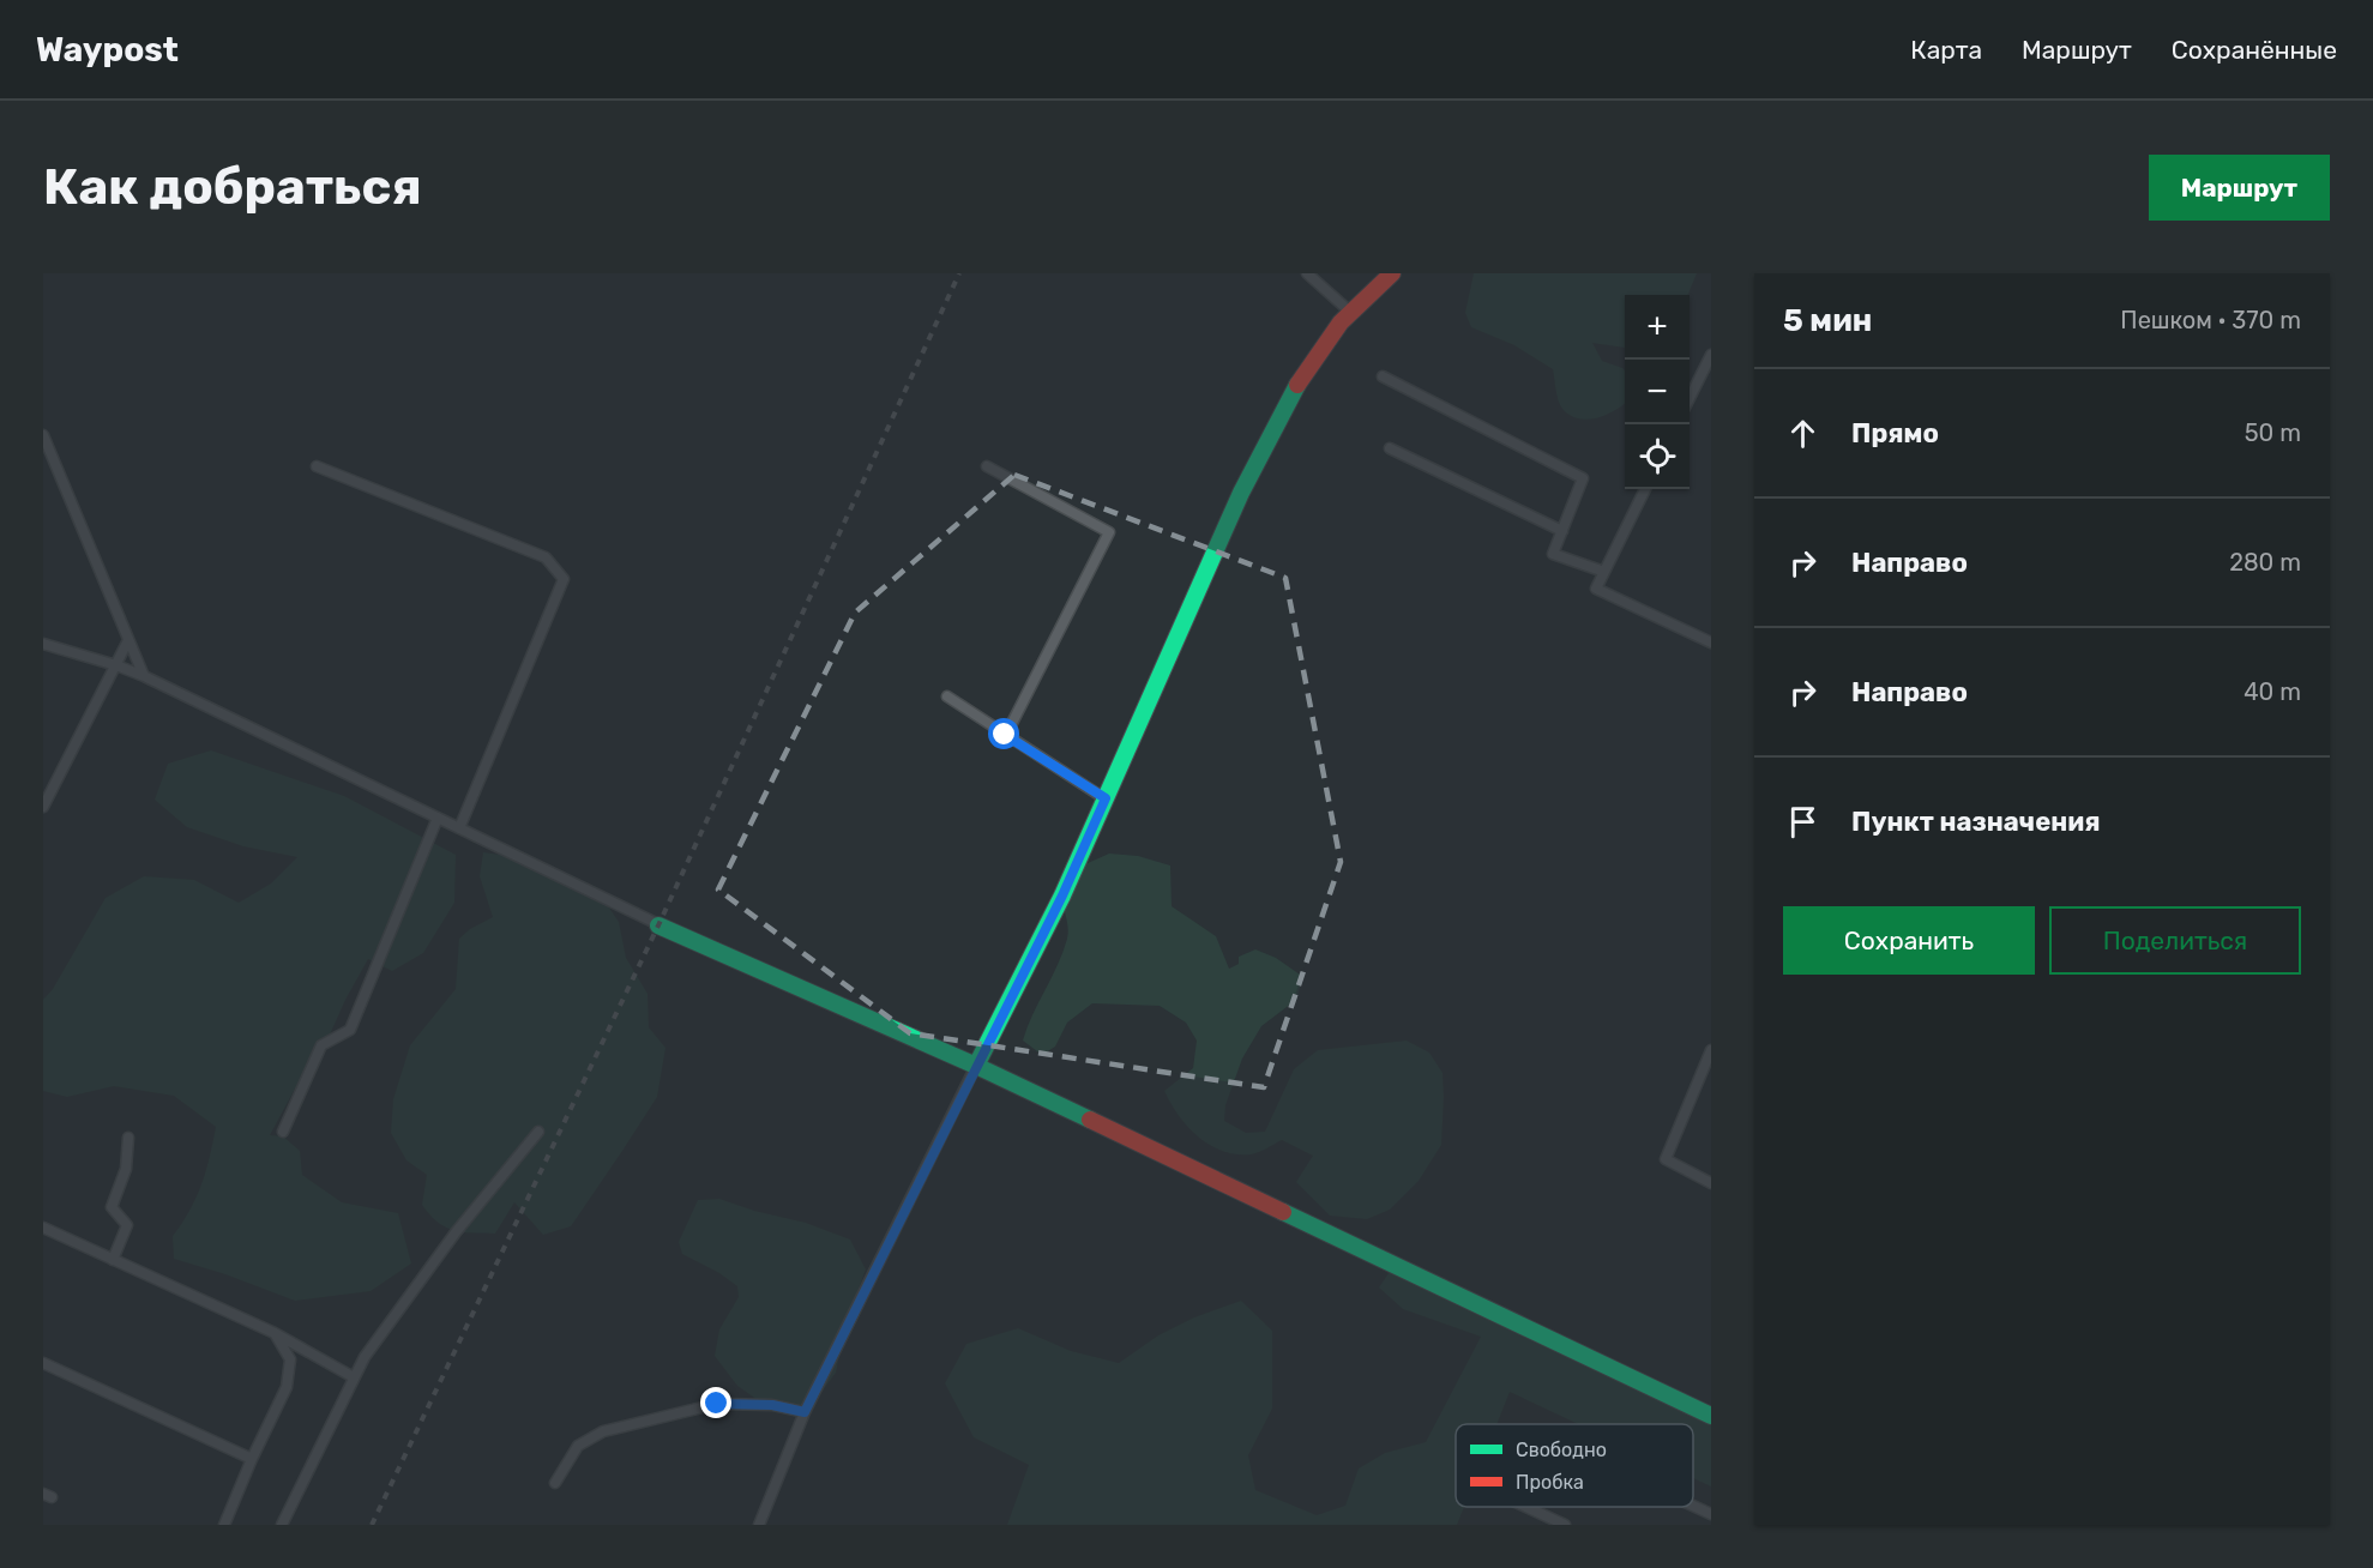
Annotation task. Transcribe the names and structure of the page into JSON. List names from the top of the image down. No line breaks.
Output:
{"legend":["Свободно","Пробка"],"page":{"header":"Waypost","nav":["Карта","Маршрут","Сохранённые"],"buttons":["Маршрут",["Сохранить","Поделиться"]],"title":"Как добраться","heading":["5 мин","Пешком · 370 m"],"map_buttons":["+","−"],"list":[["Прямо","50 m"],["Направо","280 m"],["Направо","40 m"],"Пункт назначения"]}}
